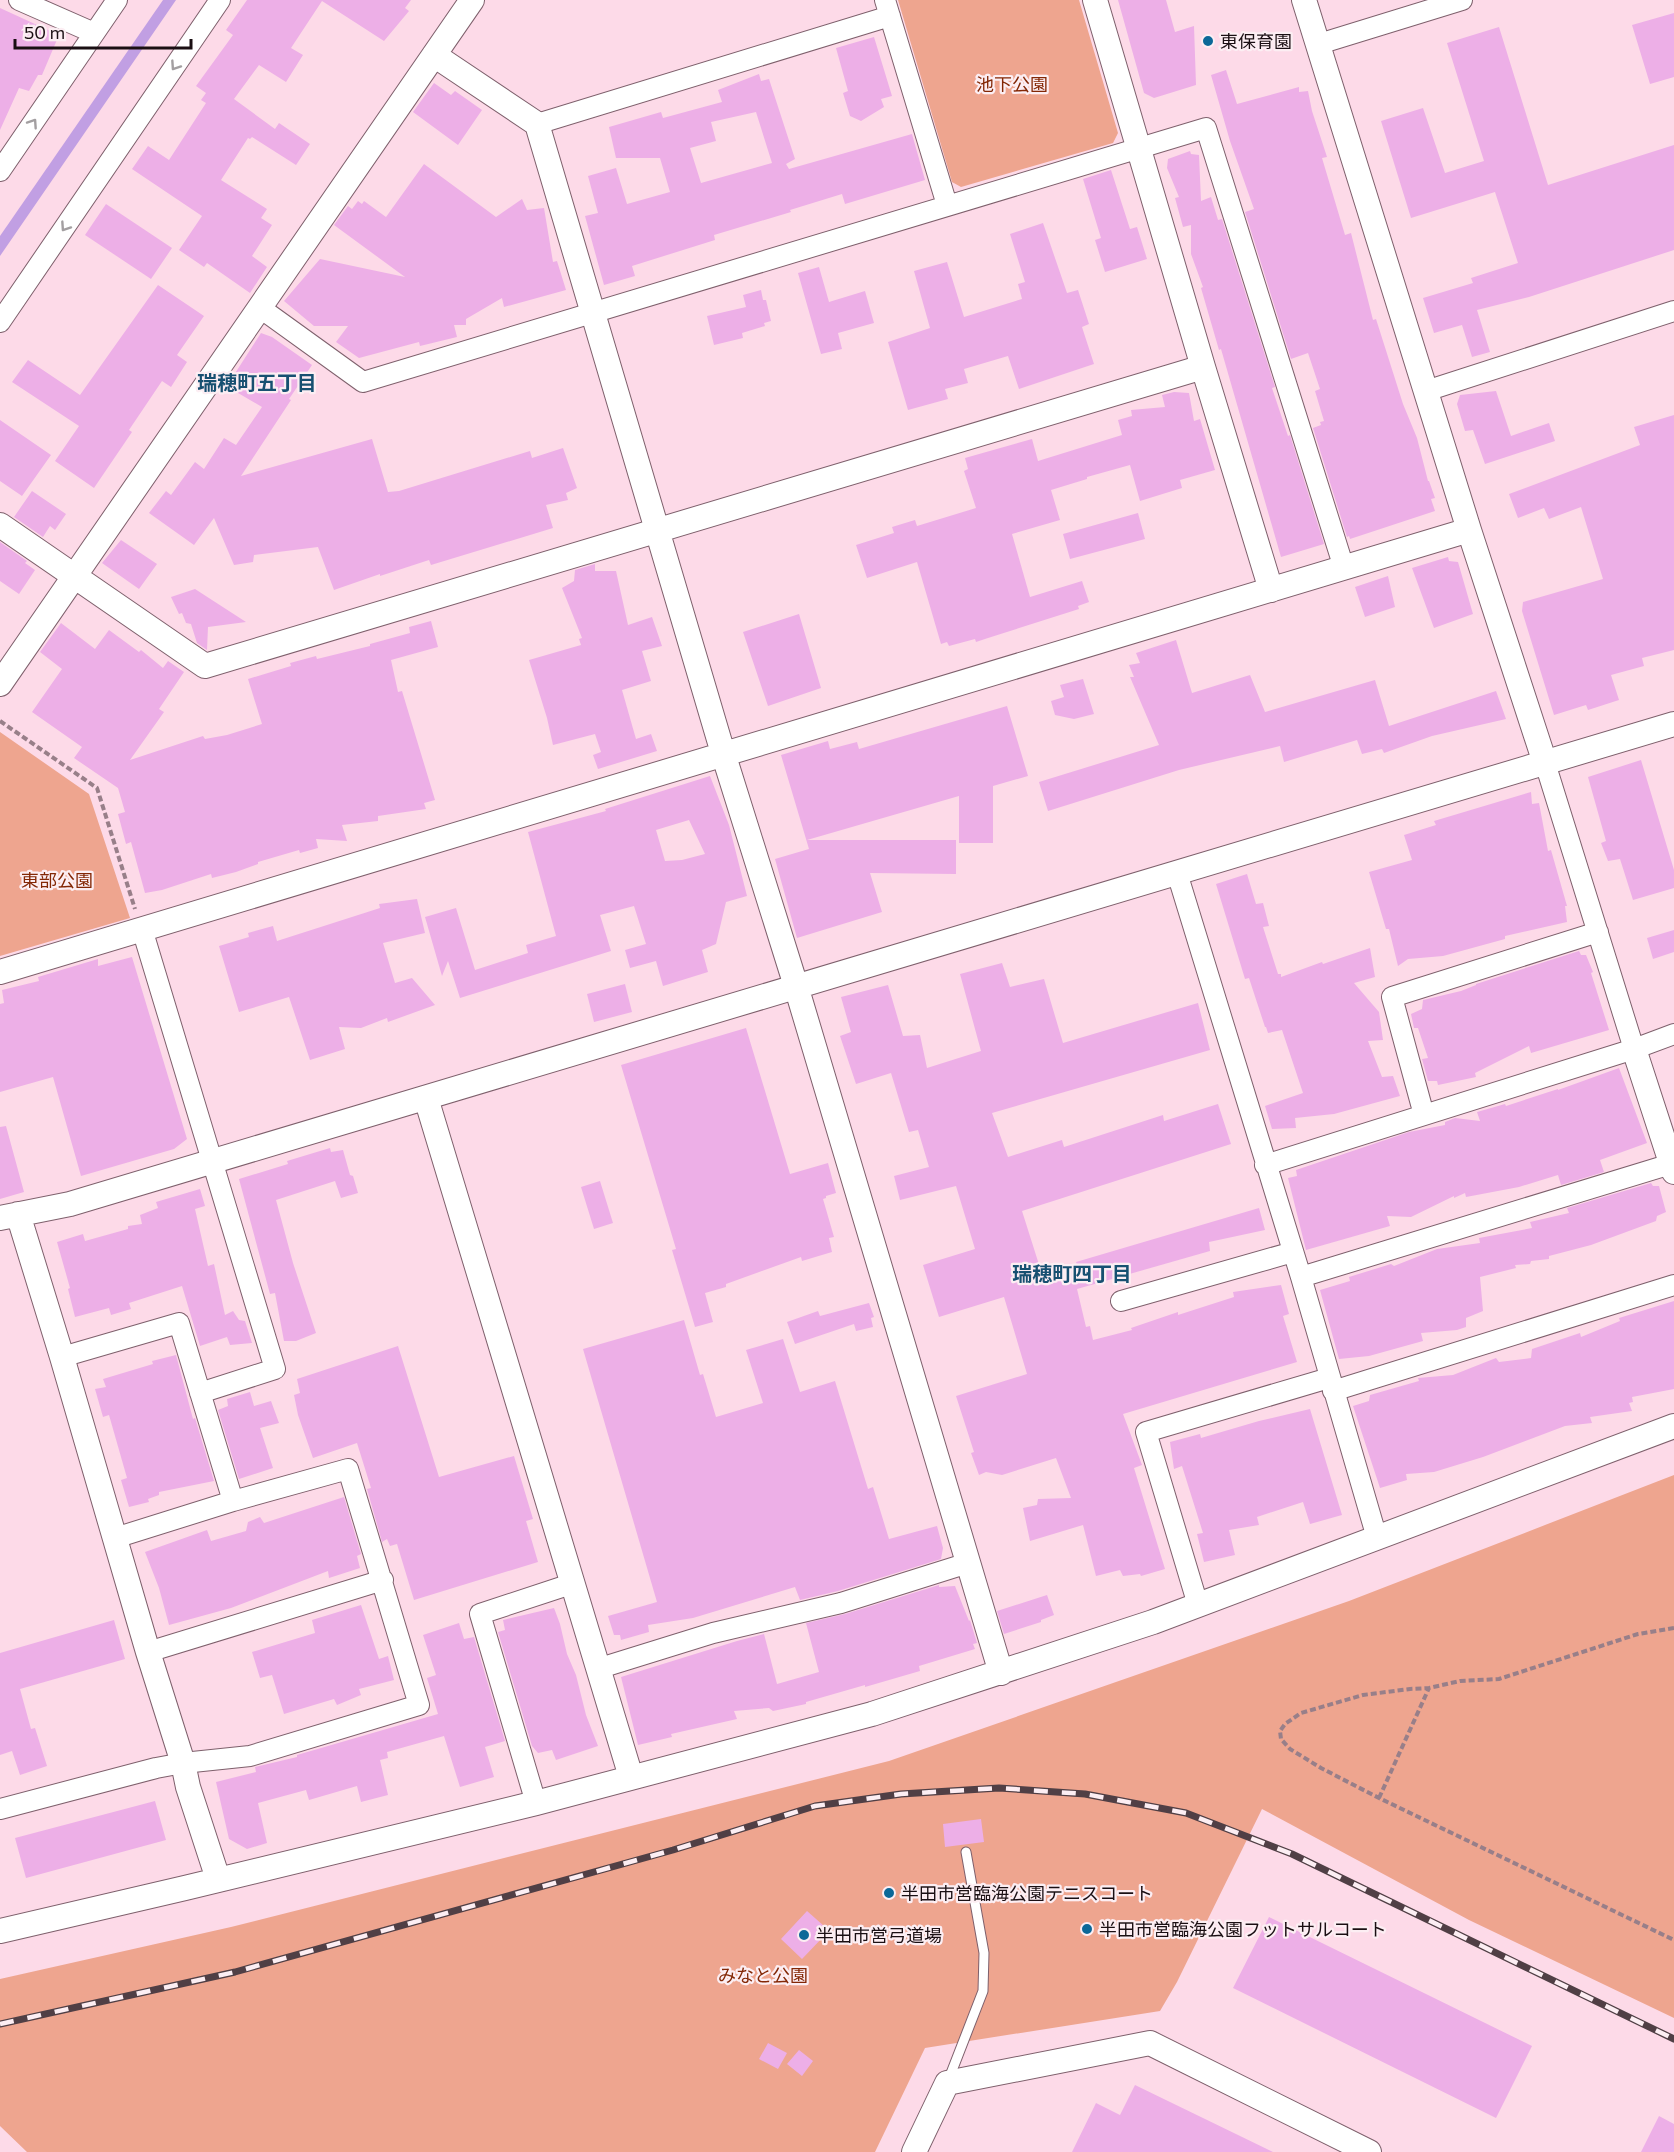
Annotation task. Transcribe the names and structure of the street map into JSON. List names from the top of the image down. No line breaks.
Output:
{"districts":["瑞穂町五丁目","瑞穂町四丁目"],"parks":["池下公園","東部公園","みなと公園"],"places":["東保育園","半田市営臨海公園テニスコート","半田市営臨海公園フットサルコート","半田市営弓道場"],"scale_bar":"50 m"}
